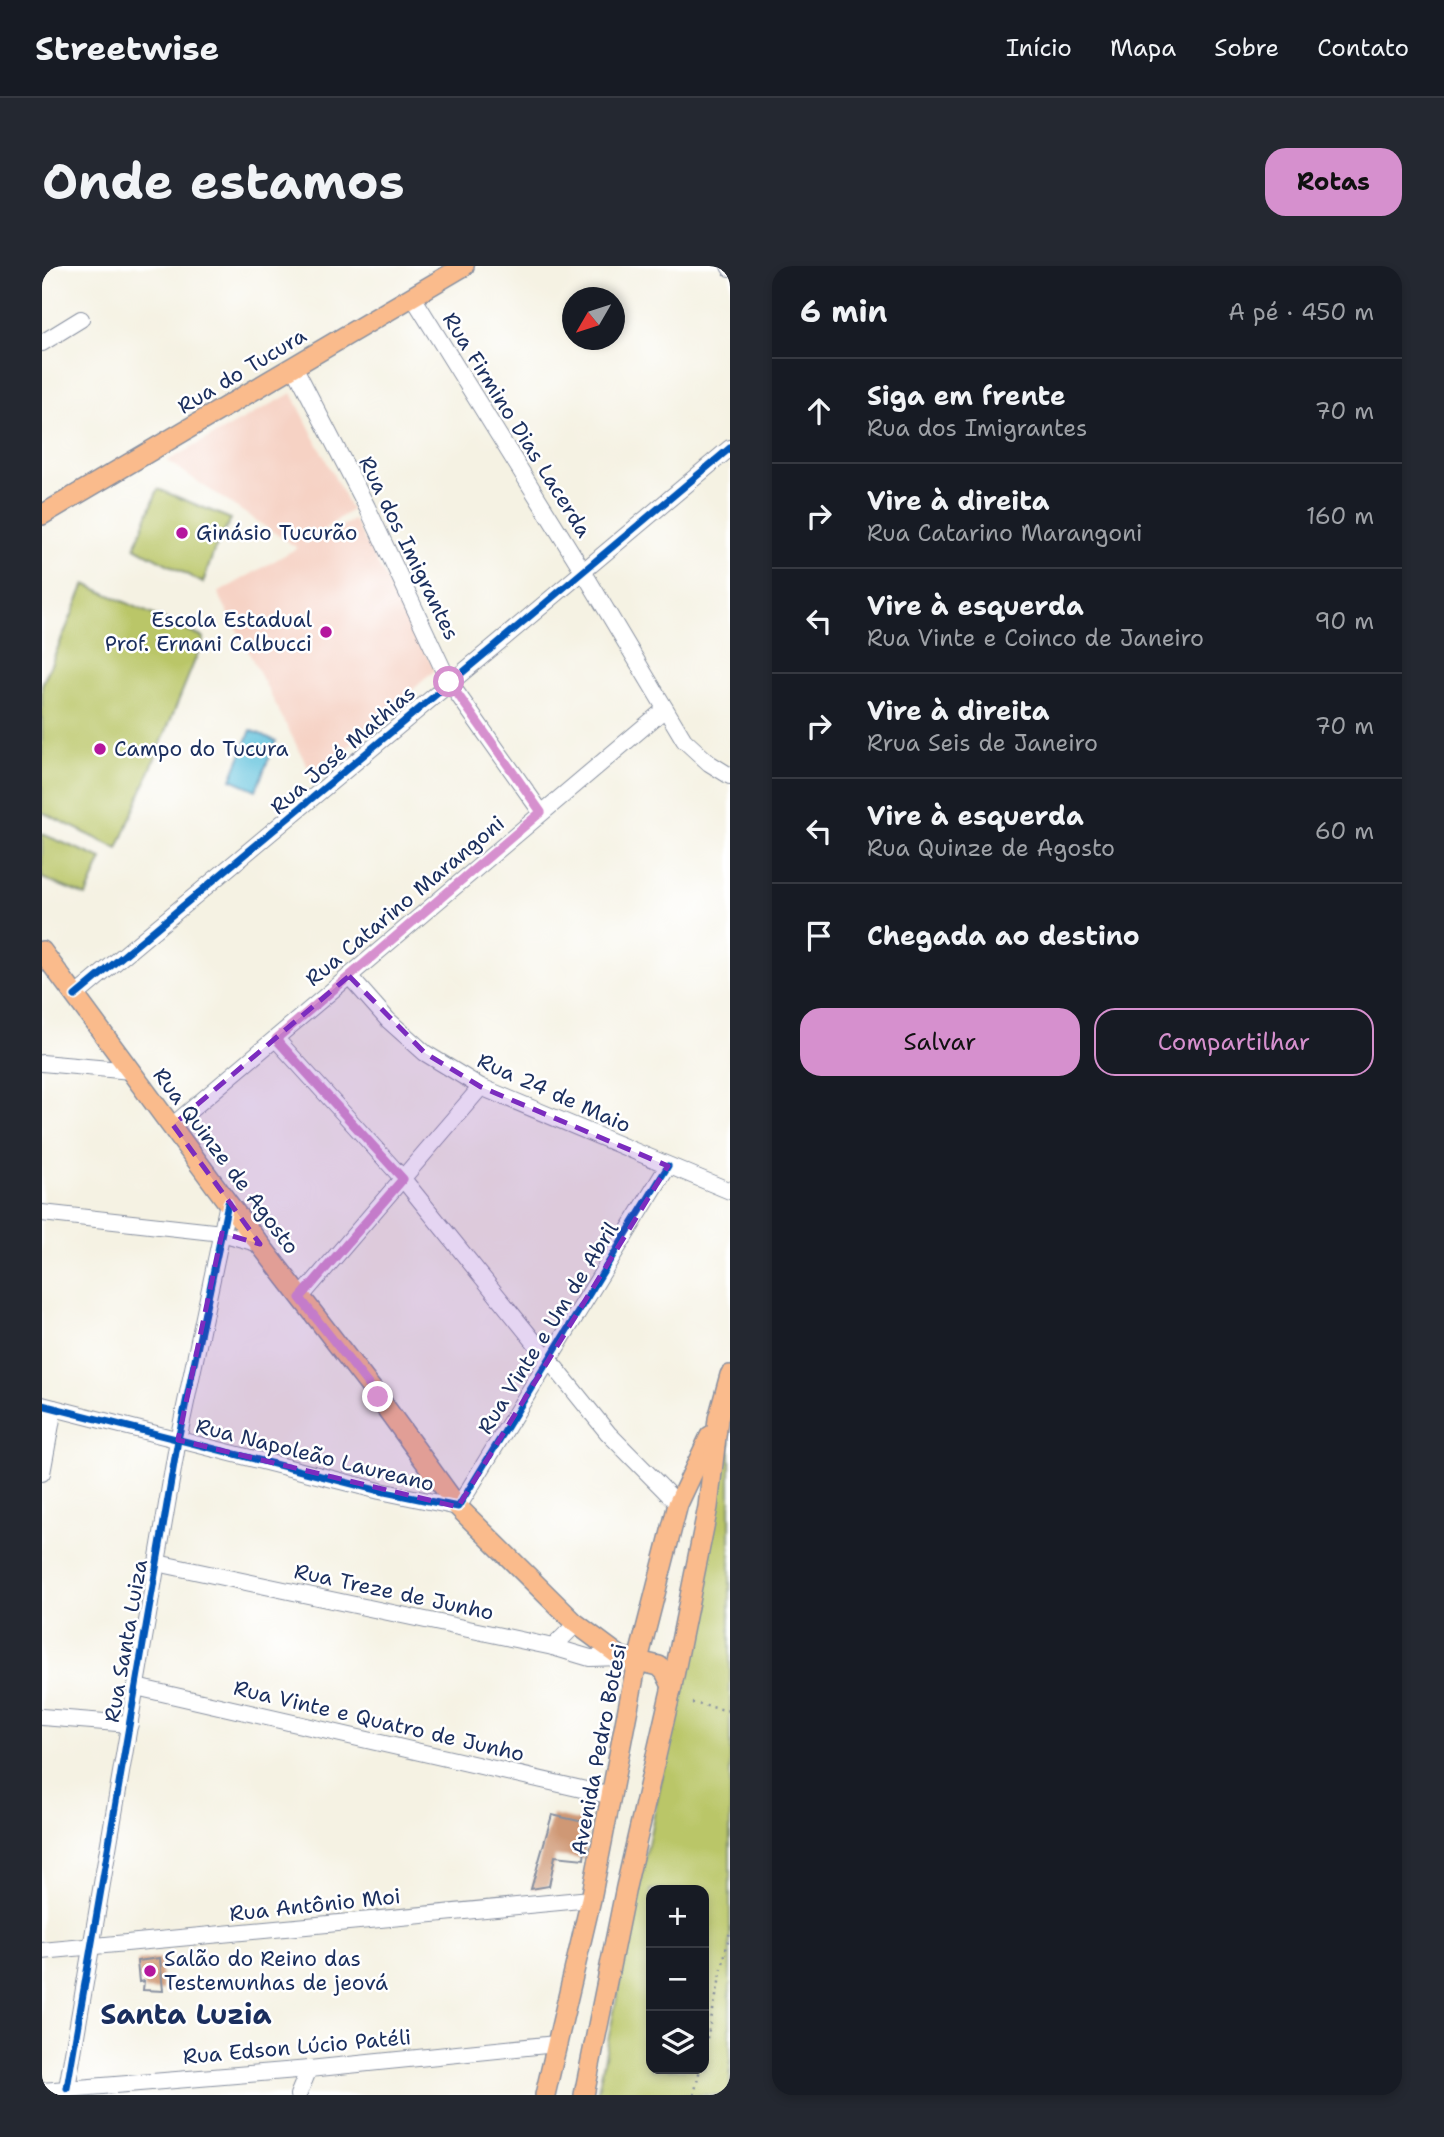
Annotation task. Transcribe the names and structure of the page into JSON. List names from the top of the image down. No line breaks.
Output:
{"streets":{"main road":["Rua do Tucura","Rua Quinze de Agosto","Avenida Pedro Botesi"],"street":["Rua Firmino Dias Lacerda","Rua dos Imigrantes","Rua José Mathias","Rua Catarino Marangoni","Rua 24 de Maio","Rua Vinte e Um de Abril","Rua Napoleão Laureano","Rua Treze de Junho","Rua Santa Luiza","Rua Vinte e Quatro de Junho","Rua Antônio Moi","Rua Edson Lúcio Patéli"]},"crossings":[["Rua do Tucura","Rua Firmino Dias Lacerda"],["Rua do Tucura","Rua dos Imigrantes"],["Rua Firmino Dias Lacerda","Rua José Mathias"],["Rua Firmino Dias Lacerda","Rua Catarino Marangoni"],["Rua dos Imigrantes","Rua José Mathias"],["Rua dos Imigrantes","Rua Catarino Marangoni"],["Rua José Mathias","Rua Quinze de Agosto"],["Rua Catarino Marangoni","Rua 24 de Maio"],["Rua Catarino Marangoni","Rua Quinze de Agosto"],["Rua 24 de Maio","Rua Vinte e Um de Abril"],["Rua Quinze de Agosto","Rua Vinte e Um de Abril"],["Rua Quinze de Agosto","Rua Napoleão Laureano"],["Rua Quinze de Agosto","Rua Treze de Junho"],["Rua Quinze de Agosto","Rua Santa Luiza"],["Rua Quinze de Agosto","Avenida Pedro Botesi"],["Rua Vinte e Um de Abril","Rua Napoleão Laureano"],["Rua Napoleão Laureano","Rua Santa Luiza"],["Rua Treze de Junho","Rua Santa Luiza"],["Rua Treze de Junho","Avenida Pedro Botesi"],["Rua Santa Luiza","Rua Vinte e Quatro de Junho"],["Rua Santa Luiza","Rua Antônio Moi"],["Rua Santa Luiza","Rua Edson Lúcio Patéli"],["Rua Vinte e Quatro de Junho","Avenida Pedro Botesi"],["Avenida Pedro Botesi","Rua Antônio Moi"],["Avenida Pedro Botesi","Rua Edson Lúcio Patéli"]],"districts":["Santa Luzia"],"places":["Ginásio Tucurão","Escola Estadual Prof. Ernani Calbucci","Campo do Tucura","Salão do Reino das Testemunhas de jeová"],"north":"bottom left","page":{"header":"Streetwise","nav":["Início","Mapa","Sobre","Contato"],"buttons":["Rotas",["Salvar","Compartilhar"]],"title":"Onde estamos","heading":["6 min","A pé · 450 m"],"list":[["Siga em frente","Rua dos Imigrantes","70 m"],["Vire à direita","Rua Catarino Marangoni","160 m"],["Vire à esquerda","Rua Vinte e Coinco de Janeiro","90 m"],["Vire à direita","Rrua Seis de Janeiro","70 m"],["Vire à esquerda","Rua Quinze de Agosto","60 m"],"Chegada ao destino"],"map_buttons":["+","−"]}}
